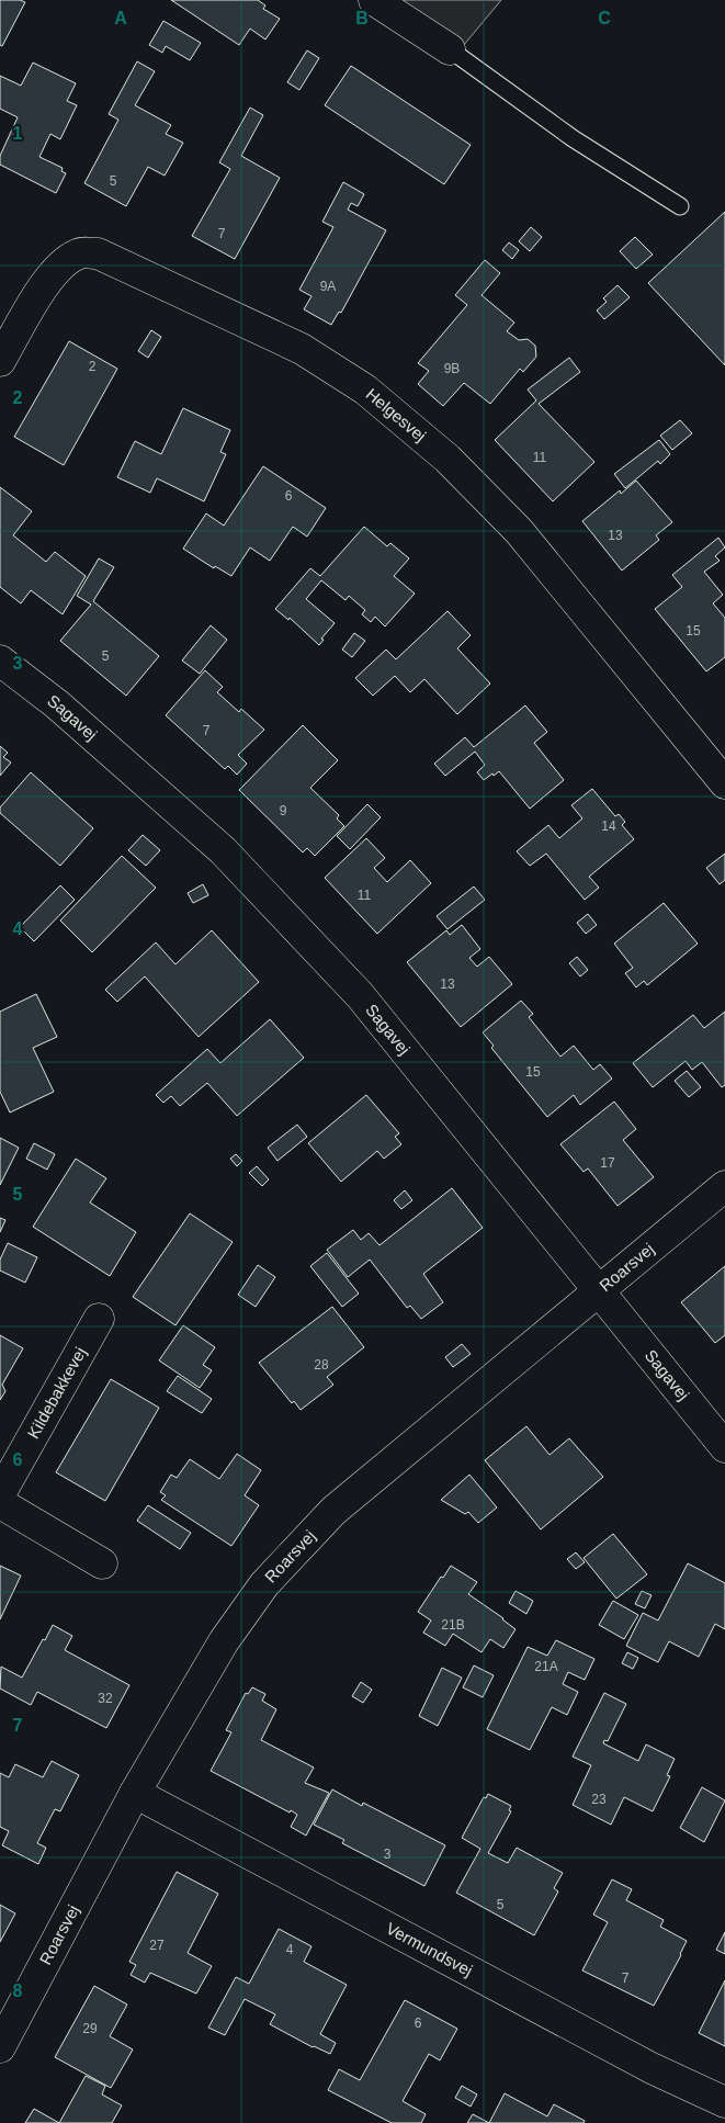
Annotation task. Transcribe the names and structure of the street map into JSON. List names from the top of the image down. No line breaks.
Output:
{"streets":{"street":["Helgesvej","Sagavej","Roarsvej","Kildebakkevej","Vermundsvej"]},"crossings":[["Sagavej","Roarsvej"],["Roarsvej","Vermundsvej"]],"house_numbers":["5","7","9A","2","9B","11","6","13","15","5","7","9","14","11","13","15","17","28","21B","21A","32","23","3","5","27","4","7","6","29"],"grid":{"columns":["A","B","C"],"rows":["1","2","3","4","5","6","7","8"]}}
